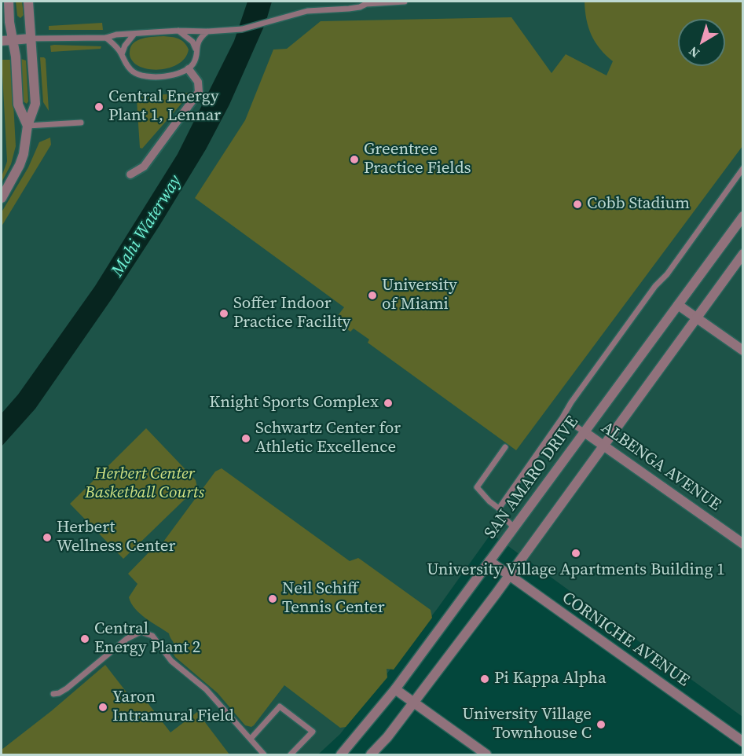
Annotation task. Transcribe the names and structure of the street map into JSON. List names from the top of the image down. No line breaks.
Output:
{"streets":{"street":["ALBENGA AVENUE","SAN AMARO DRIVE","CORNICHE AVENUE"]},"crossings":[["ALBENGA AVENUE","SAN AMARO DRIVE"],["SAN AMARO DRIVE","CORNICHE AVENUE"]],"water":["Mahi Waterway"],"parks":["Herbert Center Basketball Courts"],"places":["Central Energy Plant 1, Lennar","Greentree Practice Fields","Cobb Stadium","University of Miami","Soffer Indoor Practice Facility","Knight Sports Complex","Schwartz Center for Athletic Excellence","Herbert Wellness Center","University Village Apartments Building 1","Neil Schiff Tennis Center","Central Energy Plant 2","Pi Kappa Alpha","Yaron Intramural Field","University Village Townhouse C"],"north":"bottom left"}
